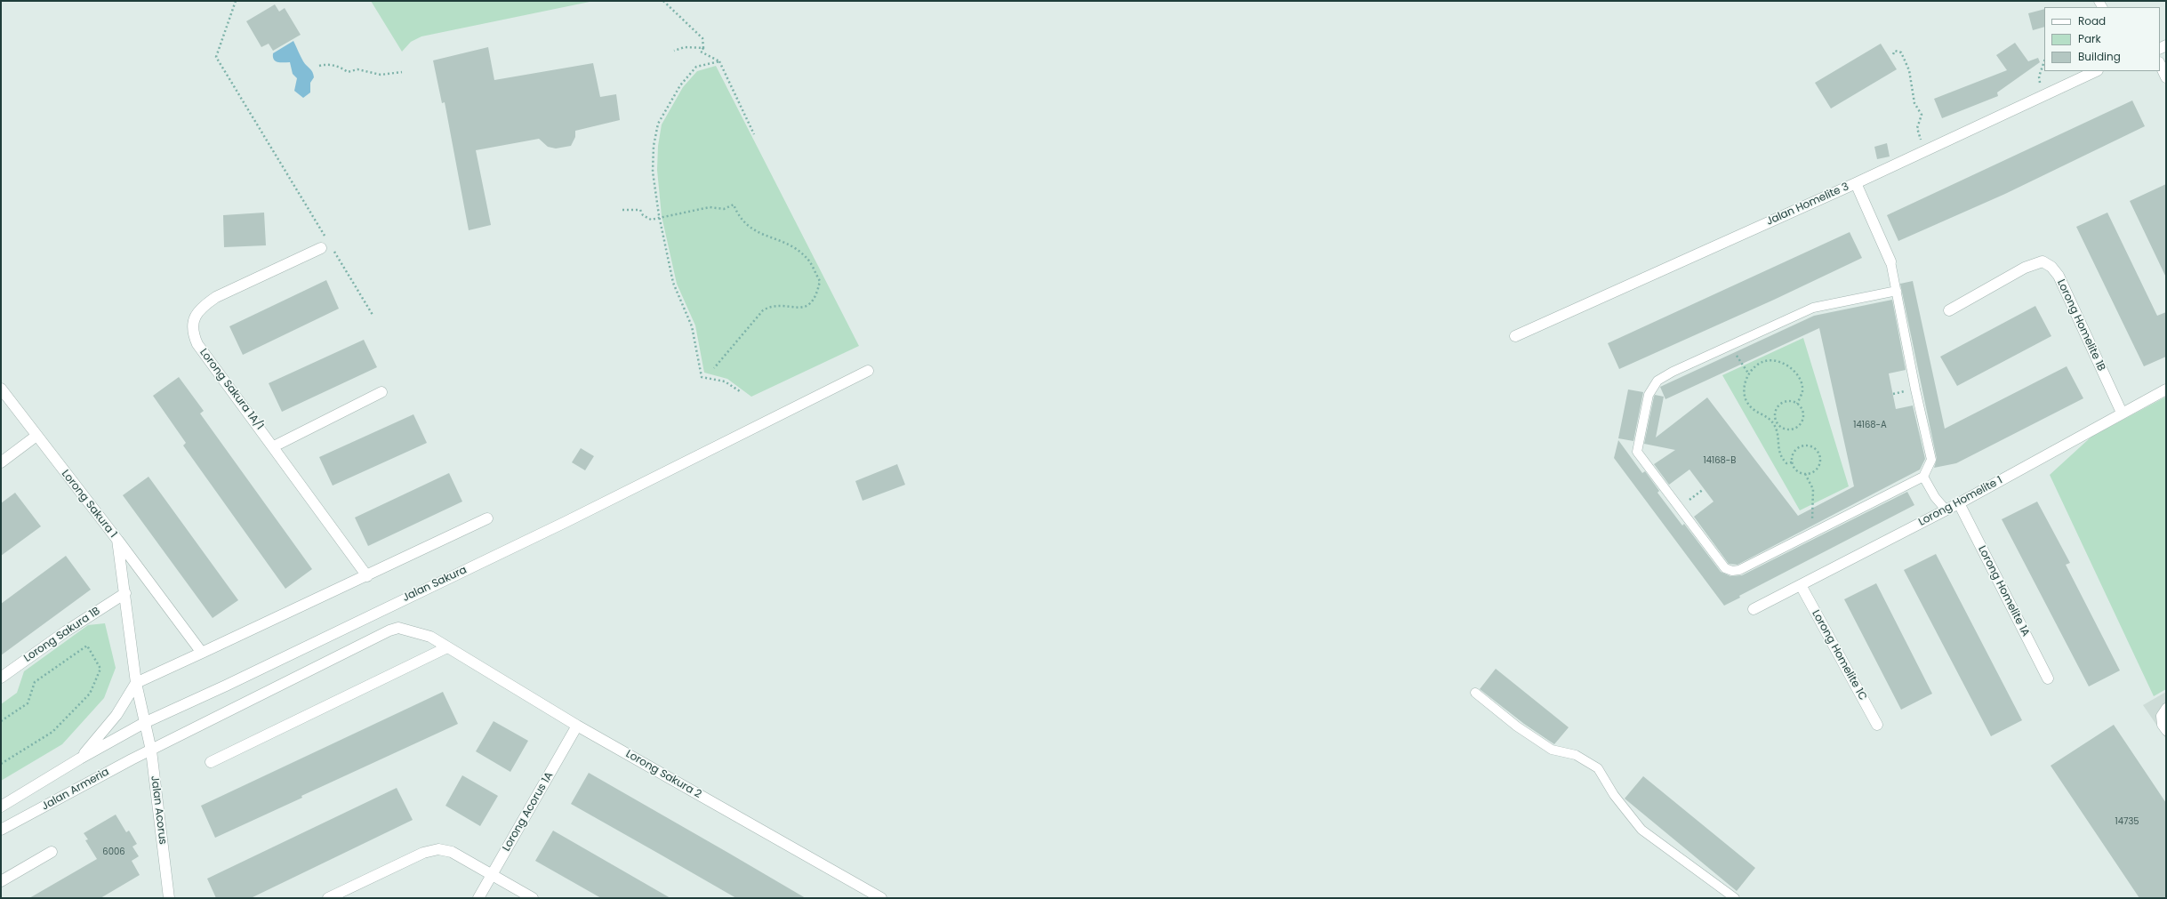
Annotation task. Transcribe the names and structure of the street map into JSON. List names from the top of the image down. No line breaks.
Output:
{"streets":{"street":["Jalan Homelite 3","Lorong Homelite 1B","Lorong Sakura 1A/1","Lorong Homelite 1","Lorong Sakura 1","Jalan Sakura","Lorong Homelite 1A","Lorong Sakura 1B","Lorong Homelite 1C","Lorong Sakura 2","Jalan Armeria","Jalan Acorus","Lorong Acorus 1A"]},"crossings":[["Lorong Homelite 1B","Lorong Homelite 1"],["Lorong Homelite 1","Lorong Homelite 1A"],["Lorong Homelite 1","Lorong Homelite 1C"],["Lorong Sakura 1","Jalan Sakura"],["Lorong Sakura 1","Lorong Sakura 1B"],["Lorong Sakura 1","Jalan Acorus"],["Jalan Sakura","Jalan Acorus"],["Lorong Sakura 2","Lorong Acorus 1A"],["Jalan Armeria","Jalan Acorus"]],"house_numbers":["14168-A","14168-B","14735","6006"],"legend":["Road","Park","Building"]}
